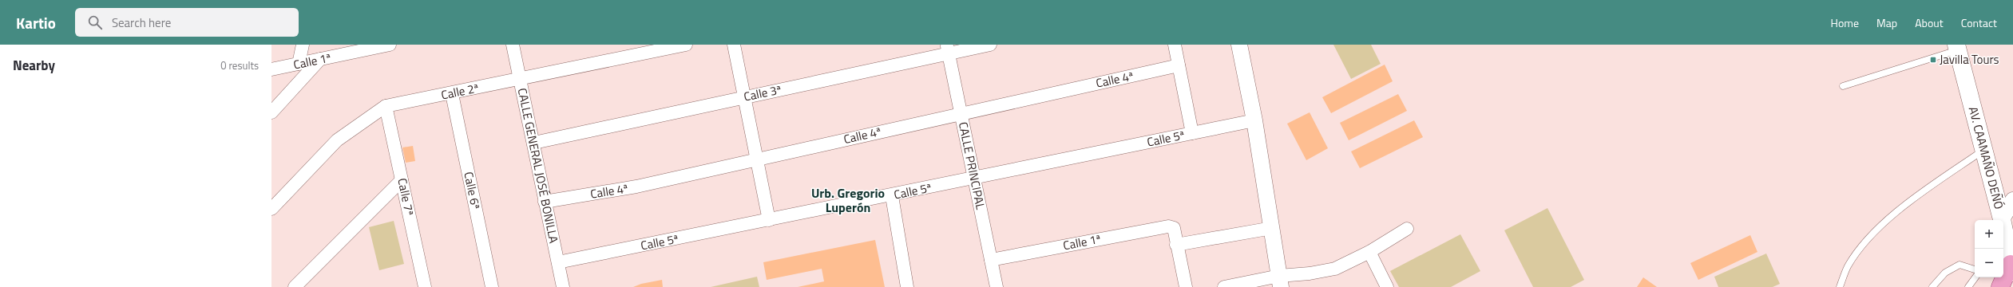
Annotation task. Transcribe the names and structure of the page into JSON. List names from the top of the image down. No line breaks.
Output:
{"streets":{"main road":["AV. CAAMAÑO DEÑÓ"],"street":["Calle 1ª","Calle 4ª","Calle 2ª","Calle 3ª","Calle 5ª","CALLE GENERAL JOSÉ BONILLA","CALLE PRINCIPAL","Calle 6ª","Calle 7ª"]},"crossings":[["Calle 1ª","CALLE PRINCIPAL"],["Calle 4ª","CALLE GENERAL JOSÉ BONILLA"],["Calle 4ª","CALLE PRINCIPAL"],["Calle 2ª","CALLE GENERAL JOSÉ BONILLA"],["Calle 2ª","Calle 6ª"],["Calle 2ª","Calle 7ª"],["Calle 3ª","CALLE GENERAL JOSÉ BONILLA"],["Calle 3ª","CALLE PRINCIPAL"],["Calle 5ª","CALLE GENERAL JOSÉ BONILLA"],["Calle 5ª","CALLE PRINCIPAL"]],"districts":["Urb. Gregorio Luperón"],"places":{"transit":["Javilla Tours"]},"page":{"header":"Kartio","search":"Search here","nav":["Home","Map","About","Contact"],"heading":["Nearby","0 results"],"map_buttons":["+","−"]}}
